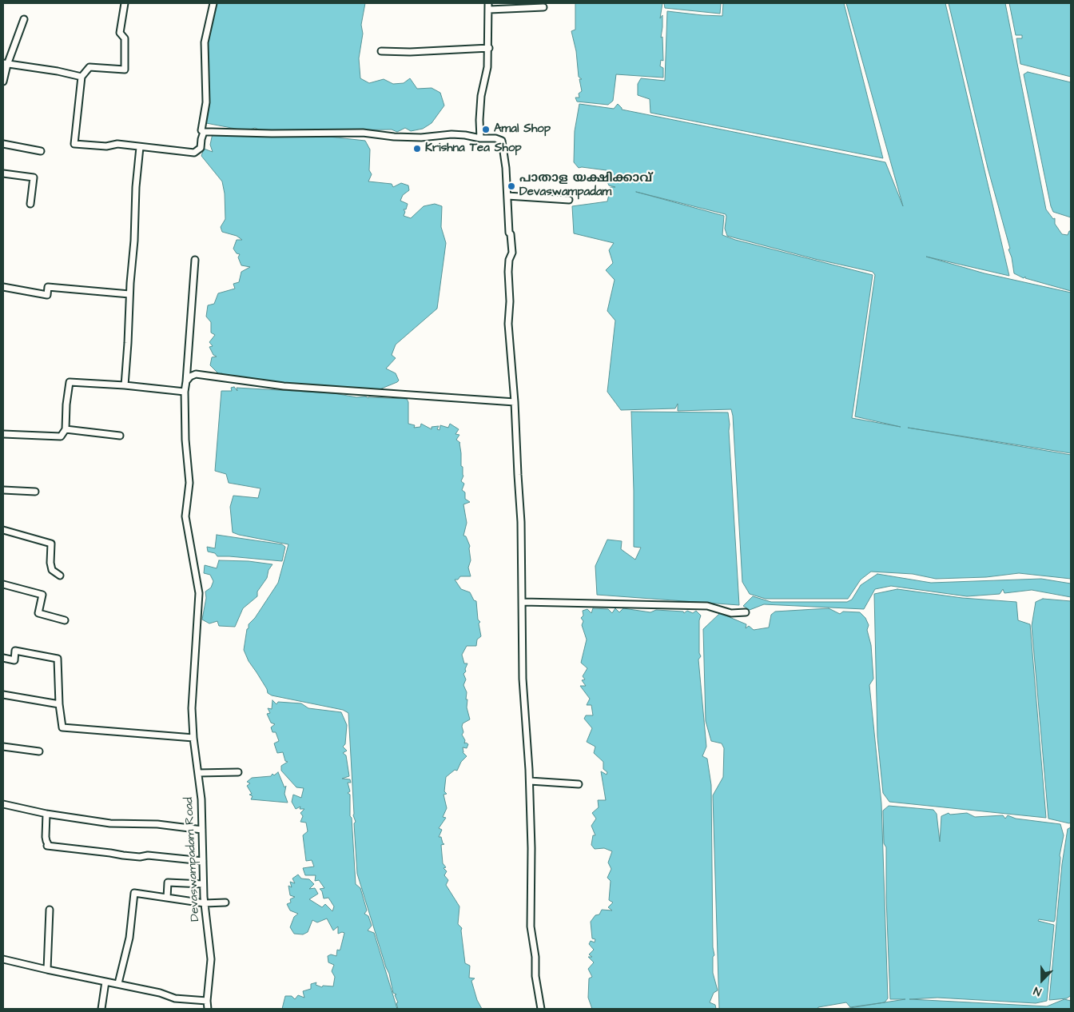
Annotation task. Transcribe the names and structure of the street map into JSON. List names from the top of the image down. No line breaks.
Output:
{"streets":{"street":["Devaswampadam Road"]},"places":["Amal Shop","Krishna Tea Shop","പാതാള യക്ഷിക്കാവ് Devaswampadam"],"north":"bottom"}
